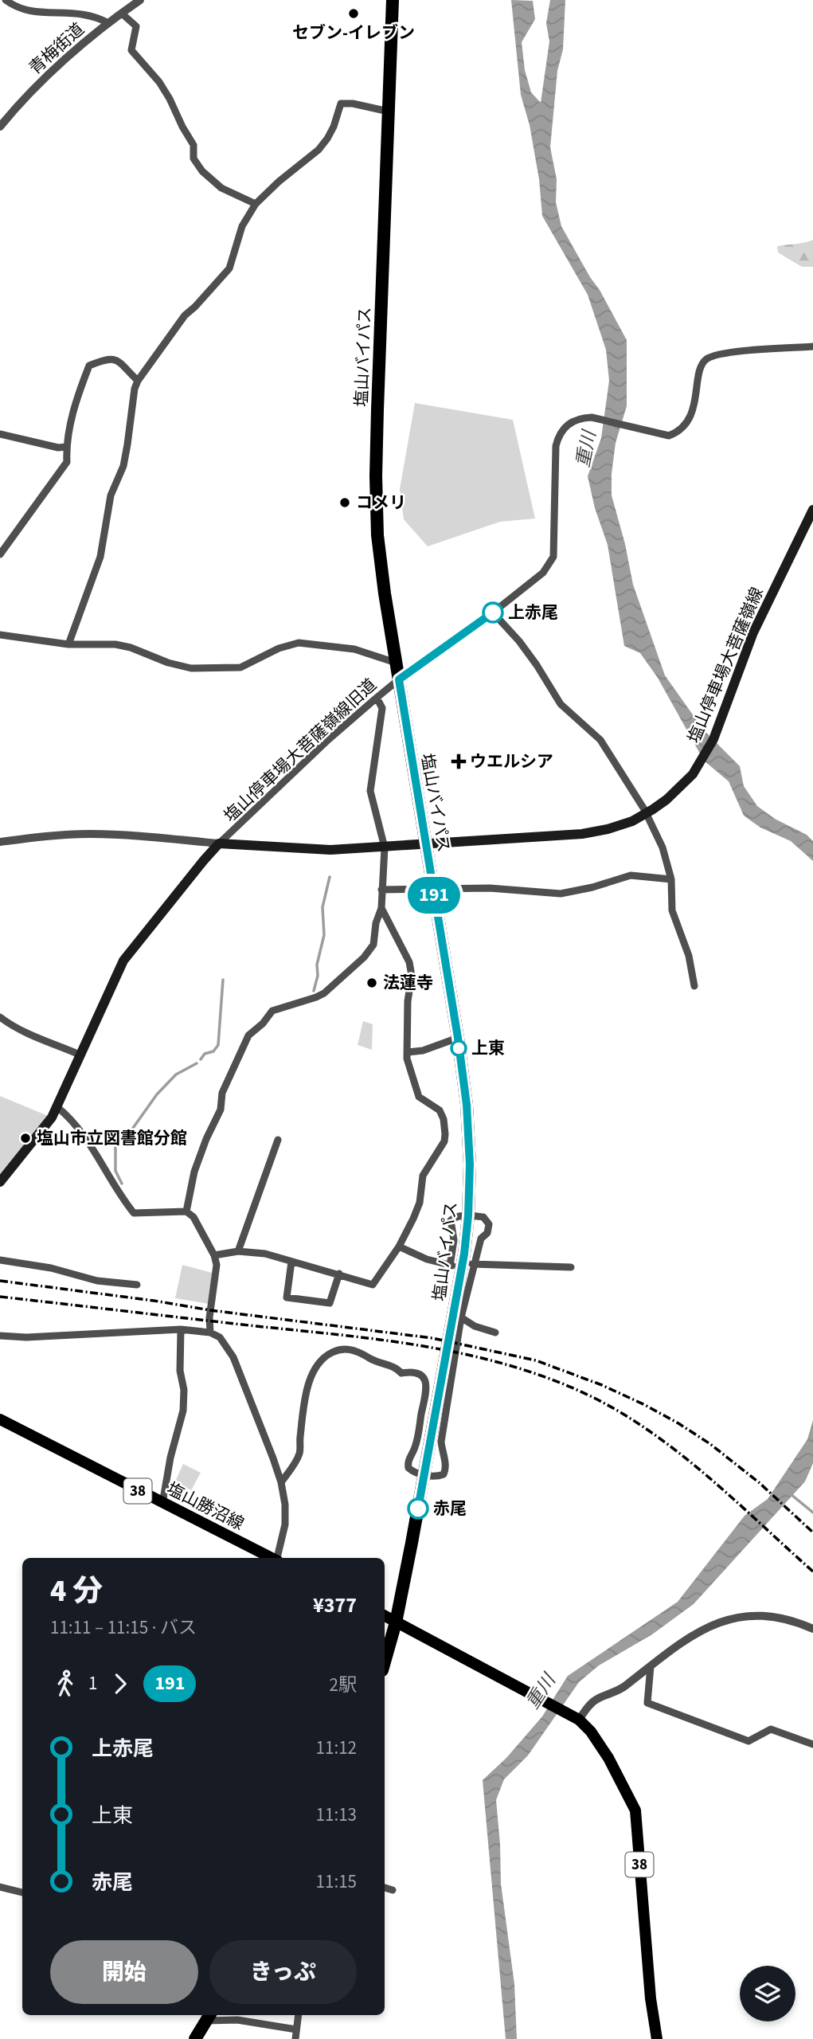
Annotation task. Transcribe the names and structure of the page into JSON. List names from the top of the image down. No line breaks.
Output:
{"streets":{"highway":["塩山バイパス"],"main road":["塩山停車場大菩薩嶺線","38","塩山勝沼線"],"street":["青梅街道","塩山停車場大菩薩嶺線旧道"]},"crossings":[["塩山バイパス","塩山停車場大菩薩嶺線"],["塩山バイパス","塩山停車場大菩薩嶺線旧道"],["塩山バイパス","38"],["塩山停車場大菩薩嶺線","塩山停車場大菩薩嶺線旧道"]],"water":["重川"],"places":{"other":["セブン-イレブン","コメリ","上赤尾","法蓮寺","上東","塩山市立図書館分館","赤尾"],"health":["ウエルシア"]},"lines":["bus line 191"],"page":{"on_map":"191","heading":["4 分","11:11 – 11:15 · バス","¥377"],"legs":["1","191","2駅"],"list":[{"name":"上赤尾","value":"11:12"},{"name":"上東","value":"11:13"},{"name":"赤尾","value":"11:15"}],"buttons":["開始","きっぷ"]}}
